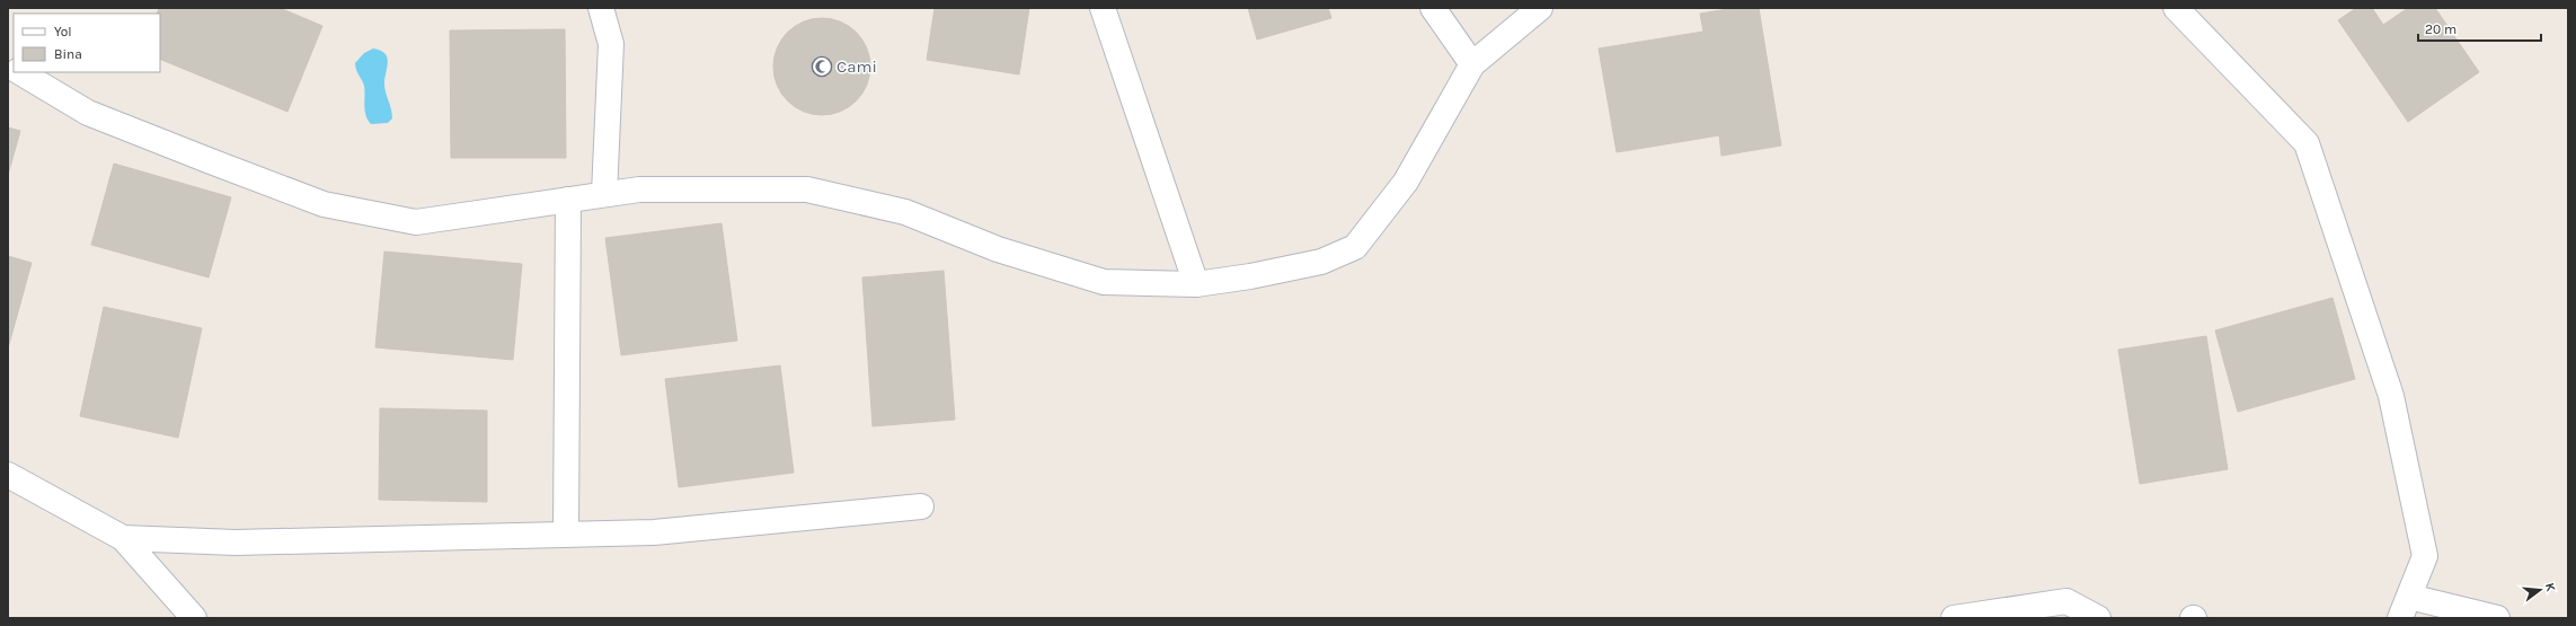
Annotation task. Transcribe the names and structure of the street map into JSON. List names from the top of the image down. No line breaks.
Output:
{"places":{"mosque":["Cami"]},"legend":["Yol","Bina"],"scale_bar":"20 m","north":"right"}
